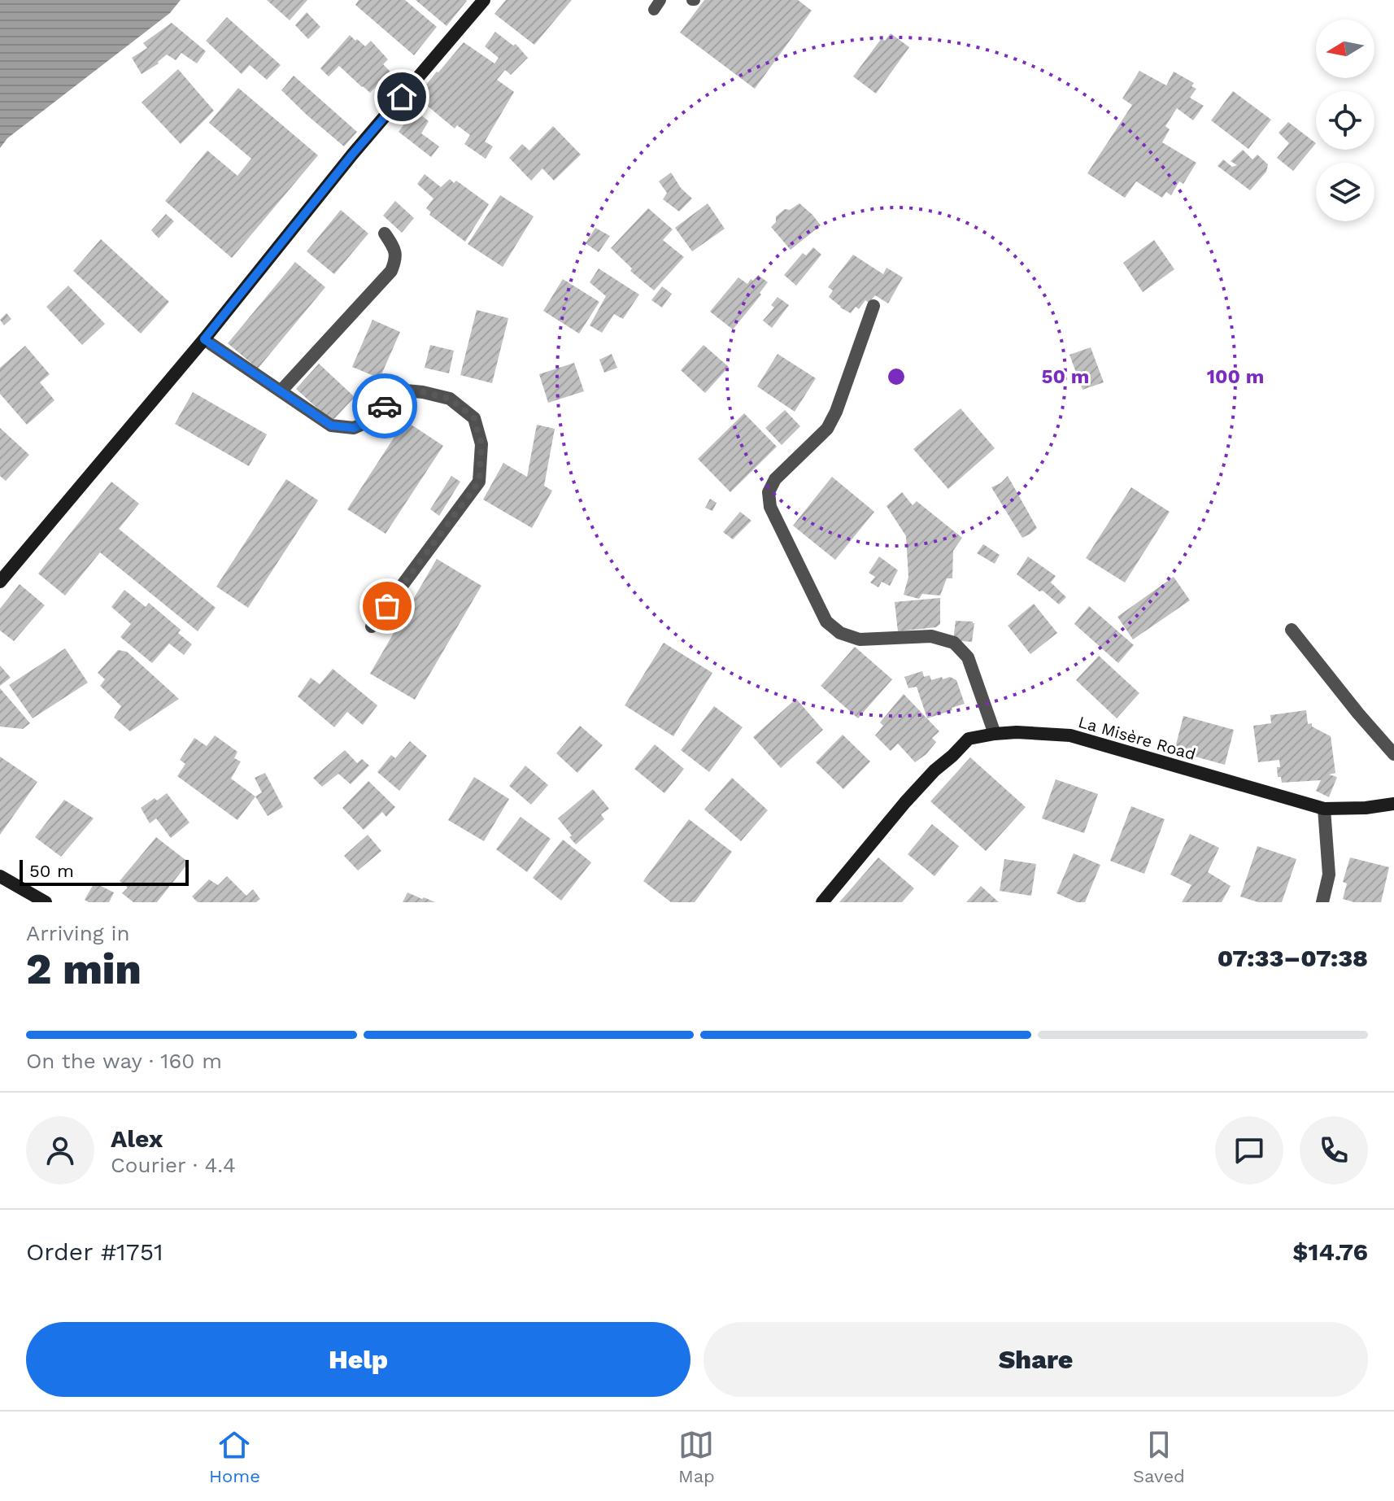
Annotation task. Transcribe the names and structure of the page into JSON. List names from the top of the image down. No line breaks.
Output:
{"streets":{"main road":["La Misère Road"]},"scale_bar":"50 m","north":"left","page":{"scale":"50 m","heading":["2 min","Arriving in","07:33–07:38"],"panel":["Alex","Courier · 4.4","Order #1751","$14.76"],"bar":"On the way · 160 m","buttons":["Help","Share"],"tabs":["Home","Map","Saved"]},"rings":["50 m","100 m"]}
